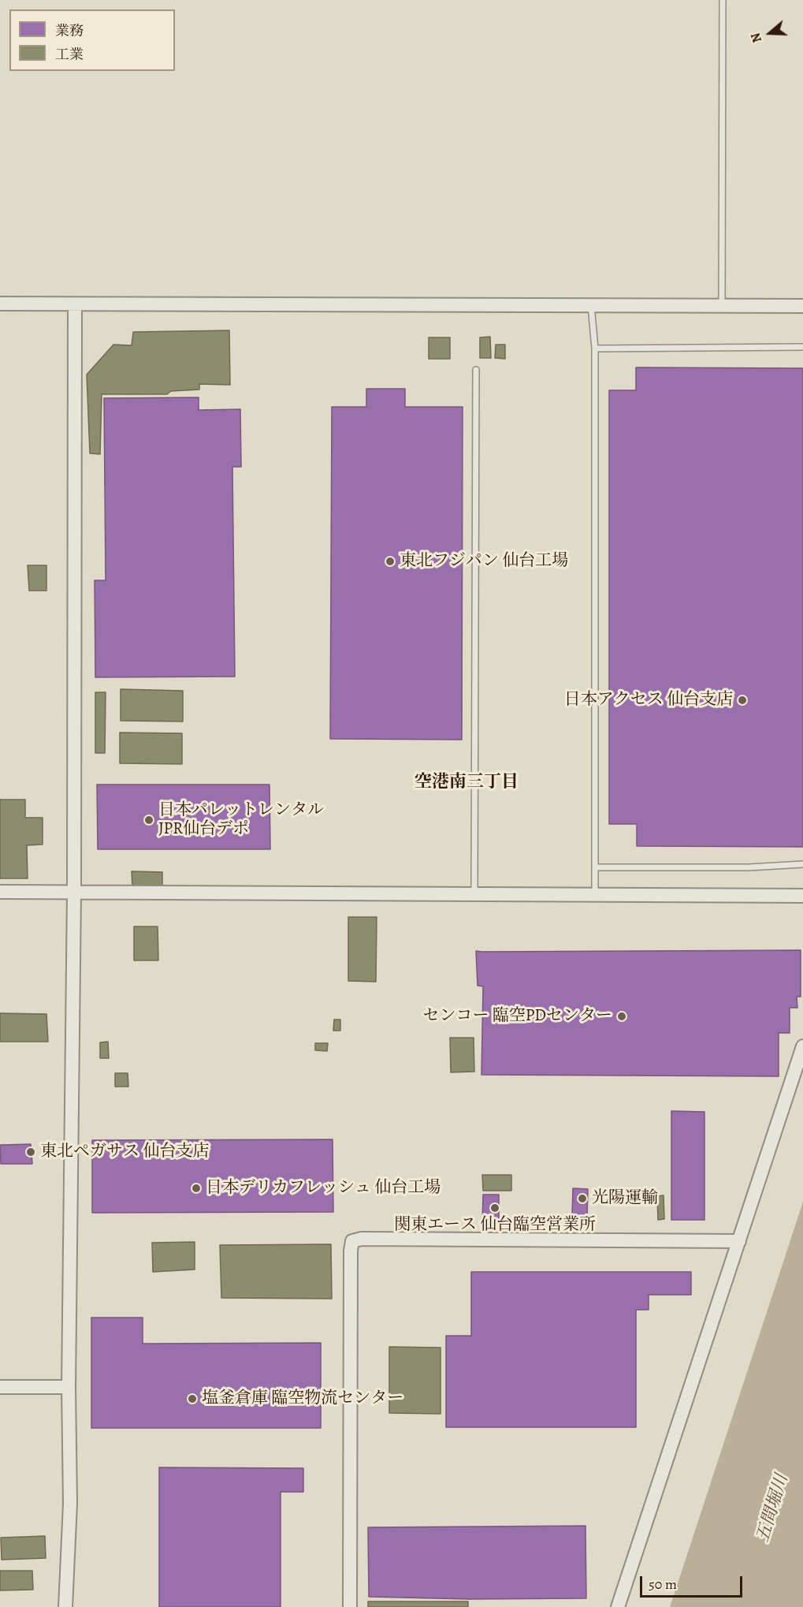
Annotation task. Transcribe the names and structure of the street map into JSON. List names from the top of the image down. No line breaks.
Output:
{"districts":["空港南三丁目"],"water":["五間堀川"],"places":["東北フジパン 仙台工場","日本アクセス 仙台支店","日本パレットレンタル JPR仙台デポ","センコー 臨空PDセンター","東北ペガサス 仙台支店","日本デリカフレッシュ 仙台工場","光陽運輸","関東エース 仙台臨空営業所","塩釜倉庫 臨空物流センター"],"legend":["業務","工業"],"scale_bar":"50 m","north":"left"}
